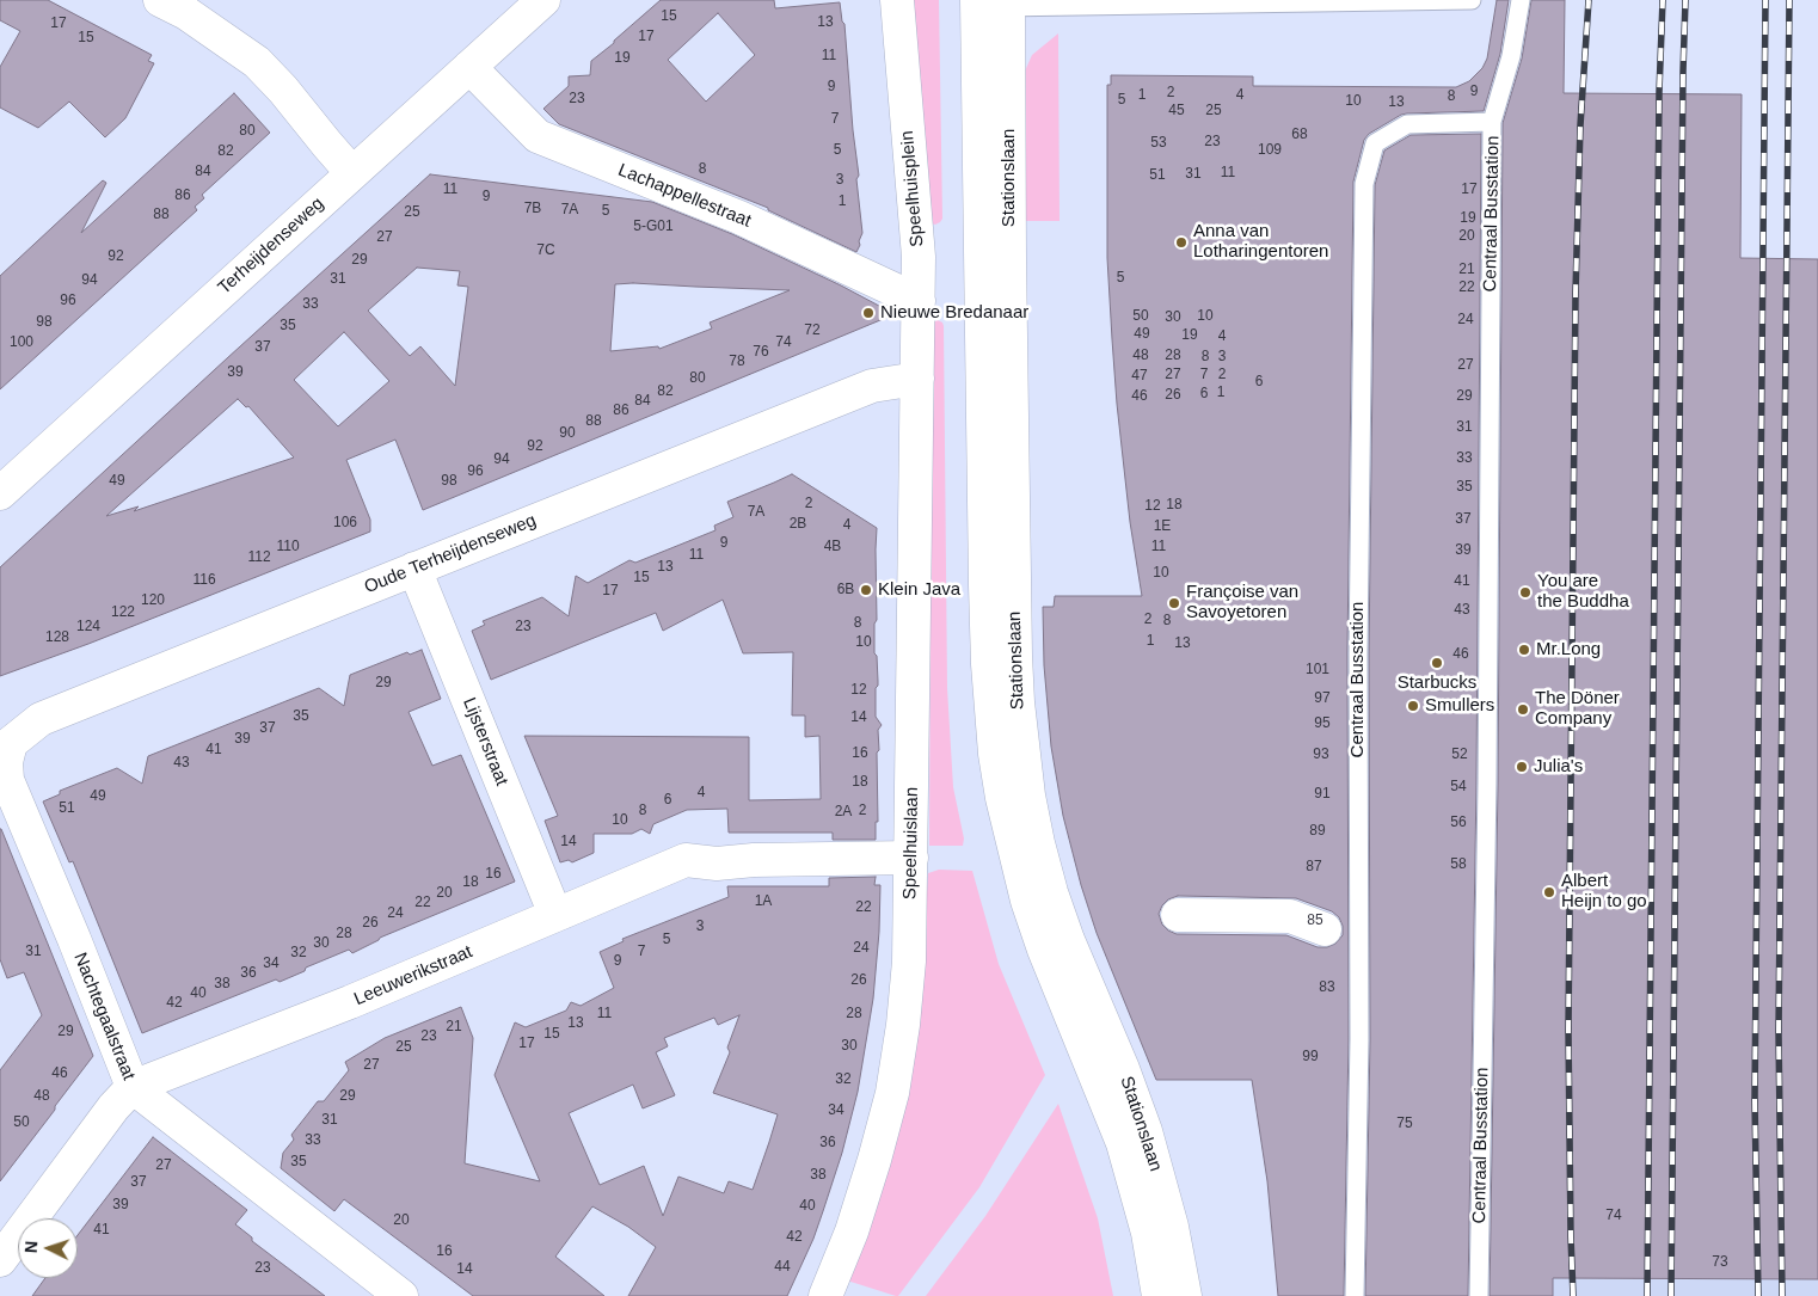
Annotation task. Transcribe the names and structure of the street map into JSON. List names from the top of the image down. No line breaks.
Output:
{"streets":{"street":["Stationslaan","Speelhuisplein","Lachappellestraat","Terheijdenseweg","Oude Terheijdenseweg","Lijsterstraat","Speelhuislaan","Leeuwerikstraat","Nachtegaalstraat"],"lane":["Centraal Busstation"]},"crossings":[["Speelhuisplein","Lachappellestraat"],["Speelhuisplein","Oude Terheijdenseweg"],["Speelhuisplein","Speelhuislaan"],["Lachappellestraat","Terheijdenseweg"],["Oude Terheijdenseweg","Lijsterstraat"],["Oude Terheijdenseweg","Speelhuislaan"],["Oude Terheijdenseweg","Nachtegaalstraat"],["Lijsterstraat","Leeuwerikstraat"],["Speelhuislaan","Leeuwerikstraat"],["Leeuwerikstraat","Nachtegaalstraat"]],"places":["Anna van Lotharingentoren","Nieuwe Bredanaar","Klein Java","You are the Buddha","Françoise van Savoyetoren","Mr.Long","Starbucks","Smullers","The Döner Company","Julia's","Albert Heijn to go"],"house_numbers":["15","13","17","17","15","11","19","9","9","2","1","4","8","23","5","10","13","45","25","7","80","68","23","53","5","109","82","8","84","11","31","51","3","11","17","86","9","1","7B","7A","5","25","88","19","5-G01","20","27","7C","92","29","21","5","31","94","22","96","33","50","10","30","24","98","35","72","49","19","4","100","74","37","76","48","28","8","3","78","27","39","27","7","2","47","80","6","82","1","6","26","46","29","84","86","88","31","90","92","33","94","96","49","98","35","2","18","12","7A","37","106","2B","4","1E","9","110","4B","11","39","11","112","13","10","15","116","41","6B","17","120","43","122","2","8","8","124","23","128","1","10","13","46","101","29","12","97","35","14","95","37","39","41","16","93","52","43","18","54","4","91","49","6","51","8","2","2A","10","56","89","14","58","87","16","18","20","1A","22","22","24","85","26","3","28","5","30","24","31","7","32","9","34","36","26","38","83","40","42","11","28","13","21","29","15","23","17","30","25","99","27","46","32","48","29","34","31","50","75","33","36","35","27","38","37","39","40","74","20","41","42","16","73","44","23","14"],"north":"left"}
